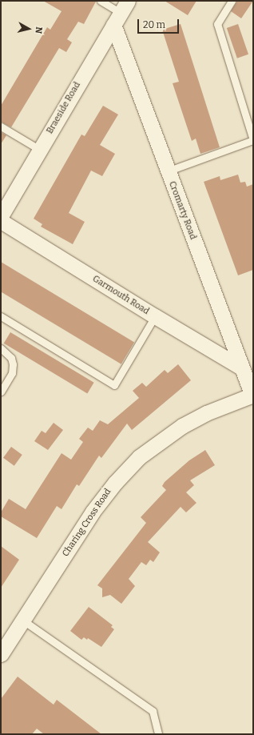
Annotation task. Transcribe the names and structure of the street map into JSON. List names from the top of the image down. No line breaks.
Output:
{"streets":{"street":["Braeside Road","Cromarty Road","Garmouth Road","Charing Cross Road"]},"crossings":[["Braeside Road","Cromarty Road"],["Cromarty Road","Garmouth Road"],["Cromarty Road","Charing Cross Road"]],"scale_bar":"20 m","north":"right"}
